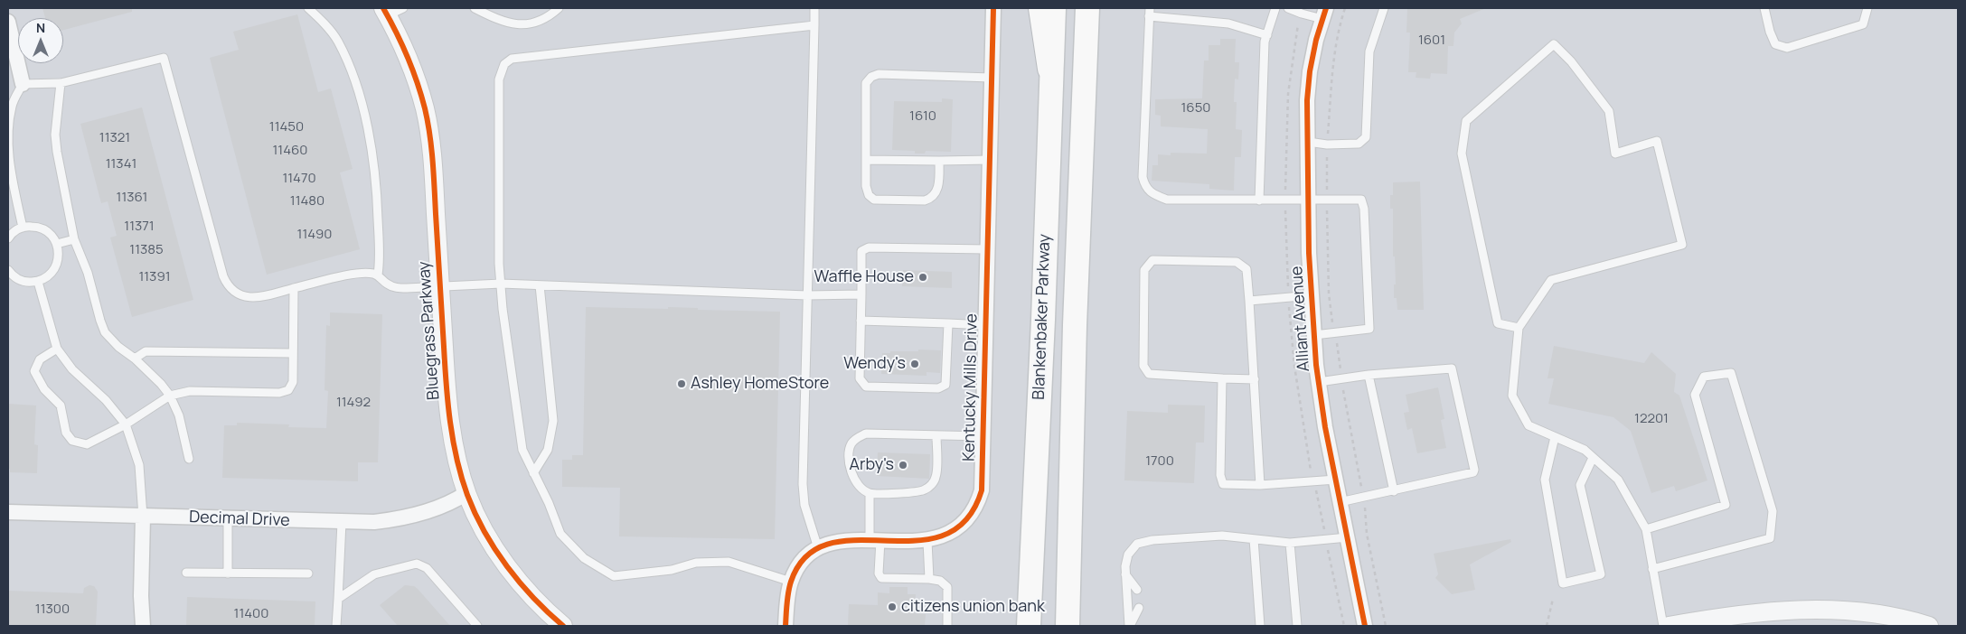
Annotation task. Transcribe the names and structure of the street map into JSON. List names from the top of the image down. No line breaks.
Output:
{"streets":{"main road":["Blankenbaker Parkway"],"street":["Alliant Avenue","Bluegrass Parkway","Kentucky Mills Drive","Decimal Drive"]},"crossings":[["Bluegrass Parkway","Decimal Drive"]],"places":["Waffle House","Wendy's","Ashley HomeStore","Arby's","citizens union bank"],"house_numbers":["1601","1650","1610","11450","11321","11460","11341","11470","11361","11480","11371","11490","11385","11391","11492","12201","1700","11300","11400"],"north":"top"}
